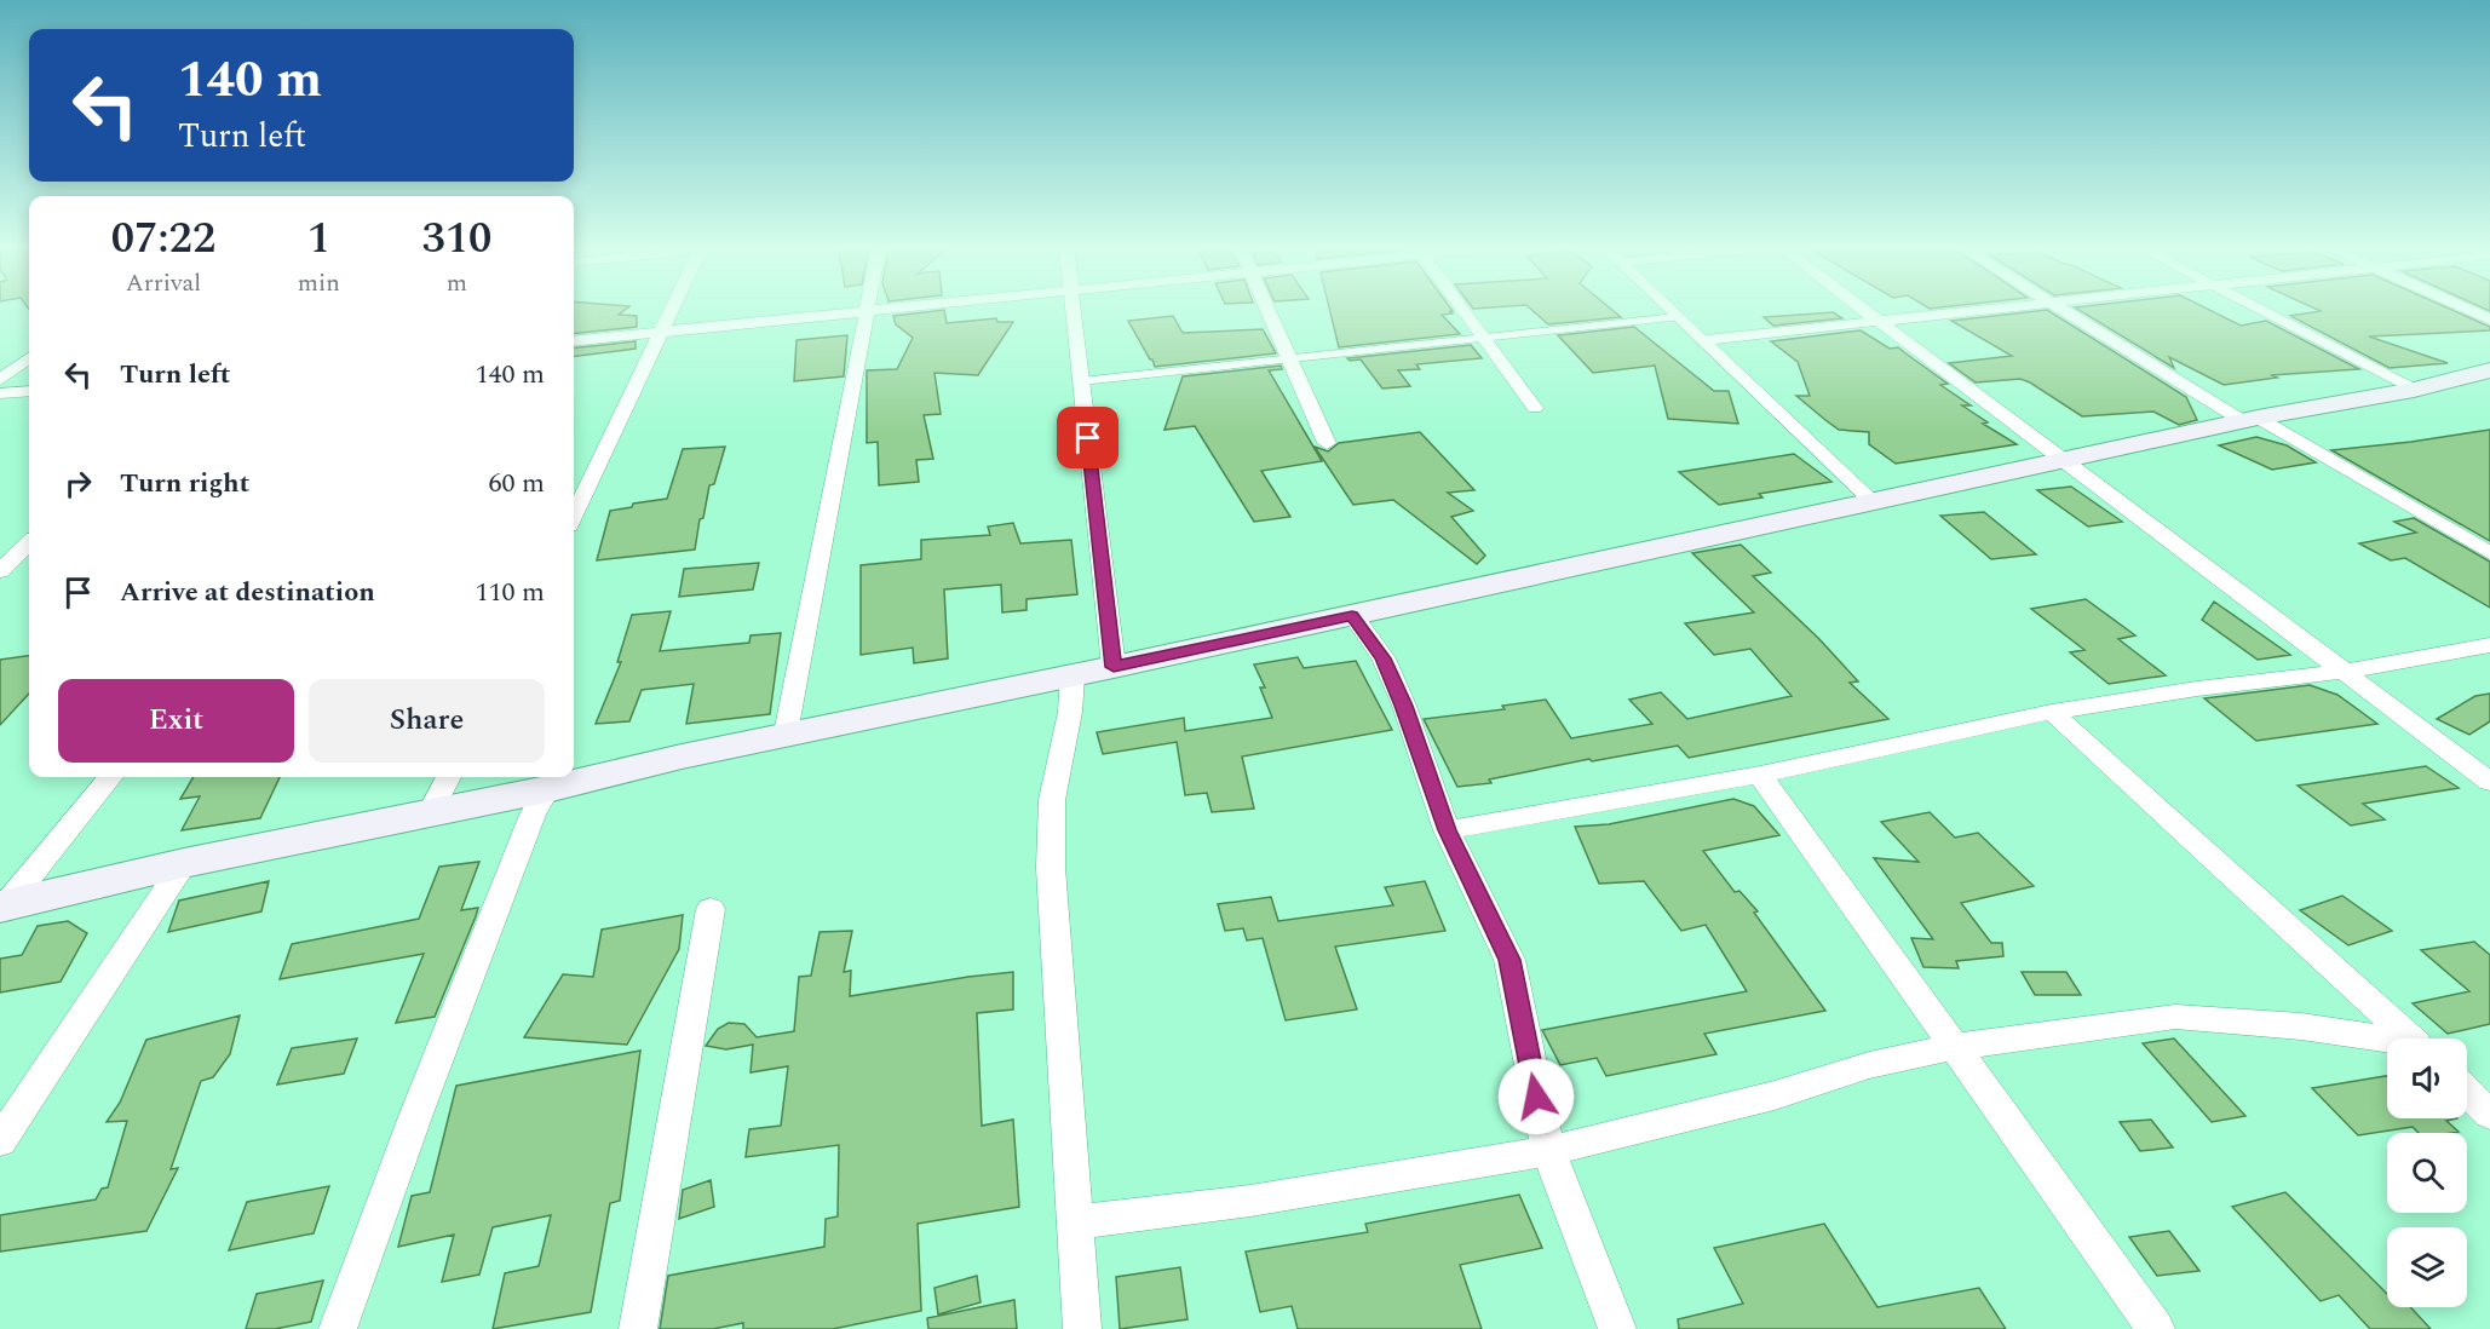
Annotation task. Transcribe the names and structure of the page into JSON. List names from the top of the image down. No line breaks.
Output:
{"page":{"turn":["140 m","Turn left"],"eta":["07:22","Arrival","1","min","310","m"],"list":[{"name":"Turn left","value":"140 m"},{"name":"Turn right","value":"60 m"},{"name":"Arrive at destination","value":"110 m"}],"buttons":["Exit","Share"]}}
